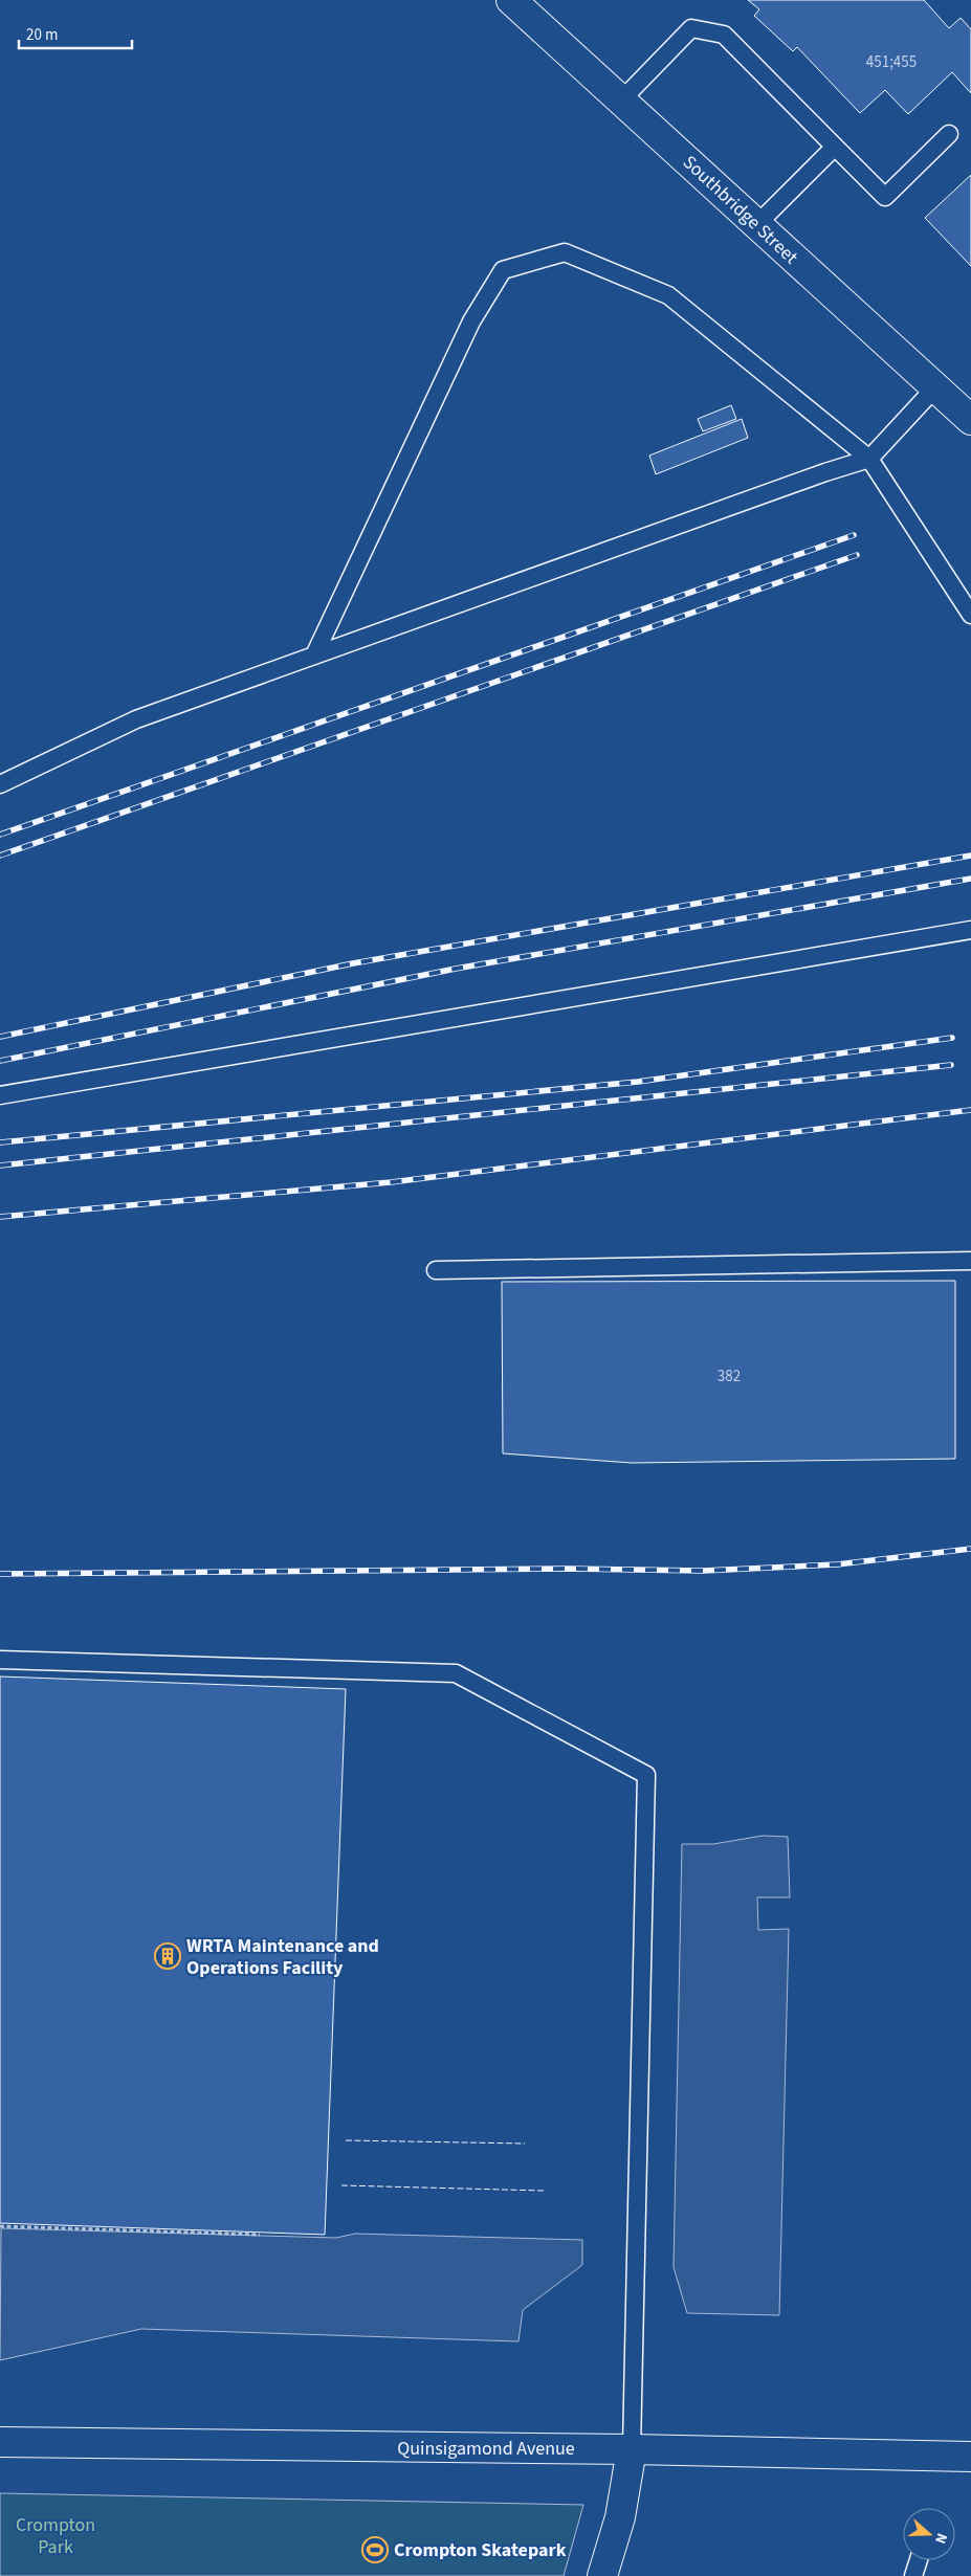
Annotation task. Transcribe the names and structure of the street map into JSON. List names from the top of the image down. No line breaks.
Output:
{"streets":{"main road":["Southbridge Street","Quinsigamond Avenue"]},"parks":["Crompton Park"],"places":{"building":["WRTA Maintenance and Operations Facility"],"sports":["Crompton Skatepark"]},"house_numbers":["451;455","382"],"scale_bar":"20 m","north":"right"}
